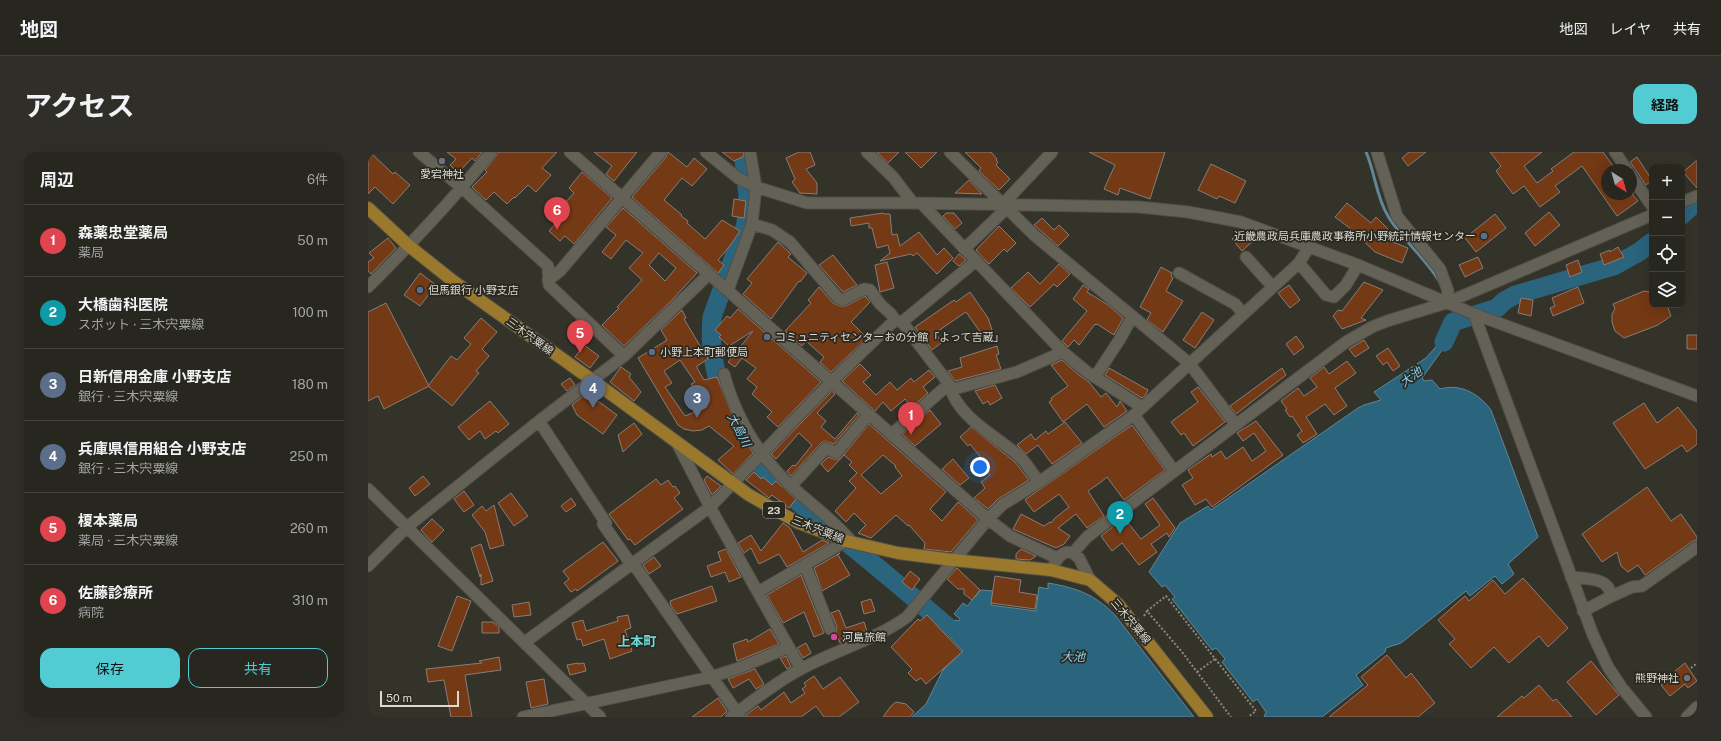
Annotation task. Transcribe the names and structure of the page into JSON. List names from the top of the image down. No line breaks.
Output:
{"streets":{"main road":["三木宍粟線","23"]},"districts":["上本町"],"water":["大池","大島川"],"places":["愛宕神社","近畿農政局兵庫農政事務所小野統計情報センター","但馬銀行 小野支店","コミュニティセンターおの分館「よって吉蔵」","小野上本町郵便局","河島旅館","熊野神社"],"scale_bar":"50 m","north":"bottom right","page":{"header":"地図","nav":["地図","レイヤ","共有"],"title":"アクセス","buttons":["経路",["保存","共有"]],"heading":["周辺","6件"],"map_buttons":["+","−"],"pins":["6","5","4","3","1","2"],"list":[{"mark":"1","name":"森薬忠堂薬局","note":"薬局","value":"50 m"},{"mark":"2","name":"大橋歯科医院","note":"スポット · 三木宍粟線","value":"100 m"},{"mark":"3","name":"日新信用金庫 小野支店","note":"銀行 · 三木宍粟線","value":"180 m"},{"mark":"4","name":"兵庫県信用組合 小野支店","note":"銀行 · 三木宍粟線","value":"250 m"},{"mark":"5","name":"榎本薬局","note":"薬局 · 三木宍粟線","value":"260 m"},{"mark":"6","name":"佐藤診療所","note":"病院","value":"310 m"}],"scale":"50 m"}}
